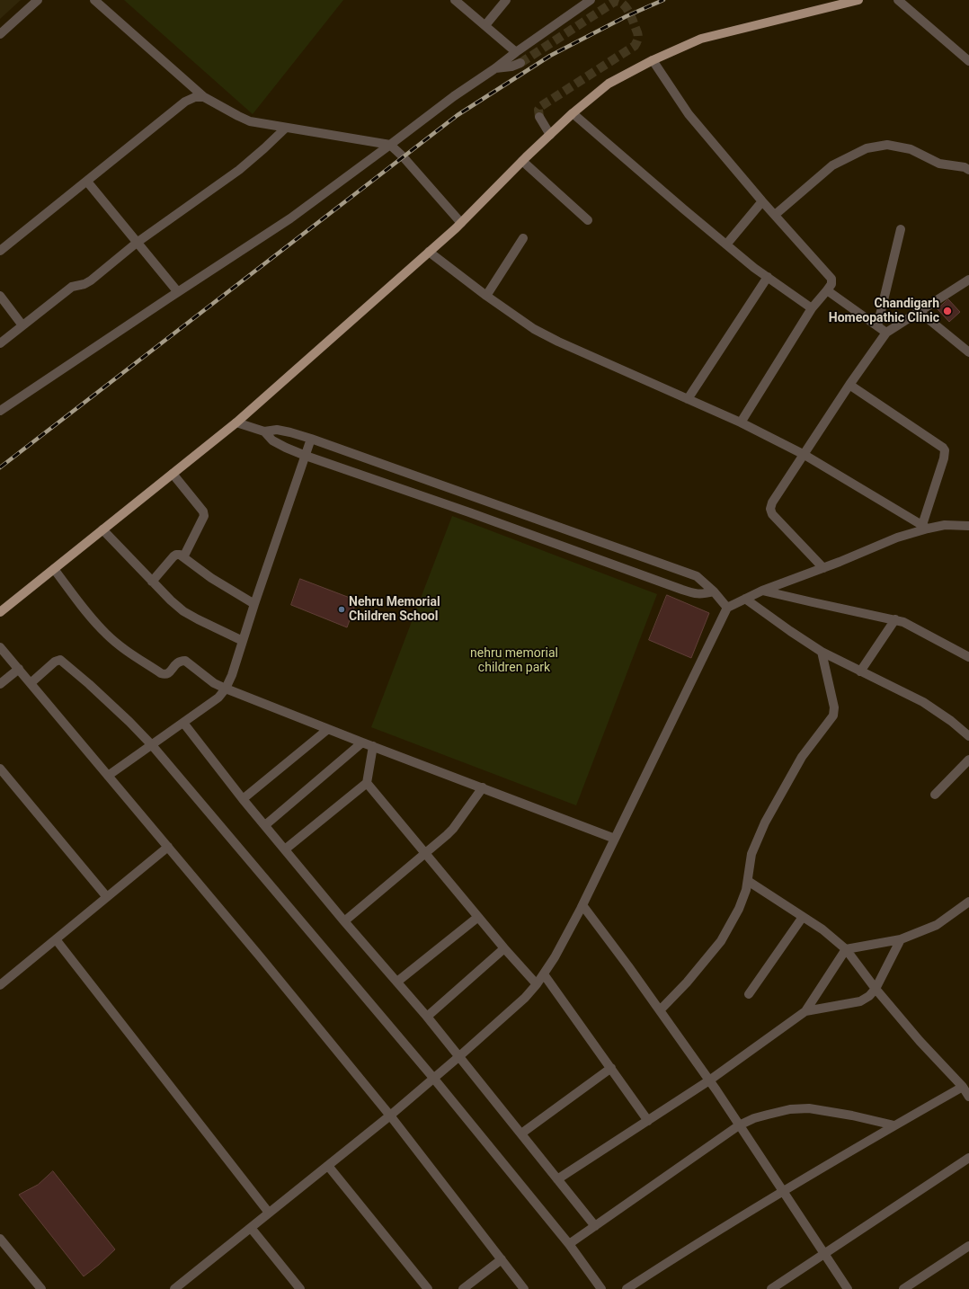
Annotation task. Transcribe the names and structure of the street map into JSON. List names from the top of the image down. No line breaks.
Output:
{"parks":["nehru memorial children park"],"places":["Chandigarh Homeopathic Clinic","Nehru Memorial Children School"]}
